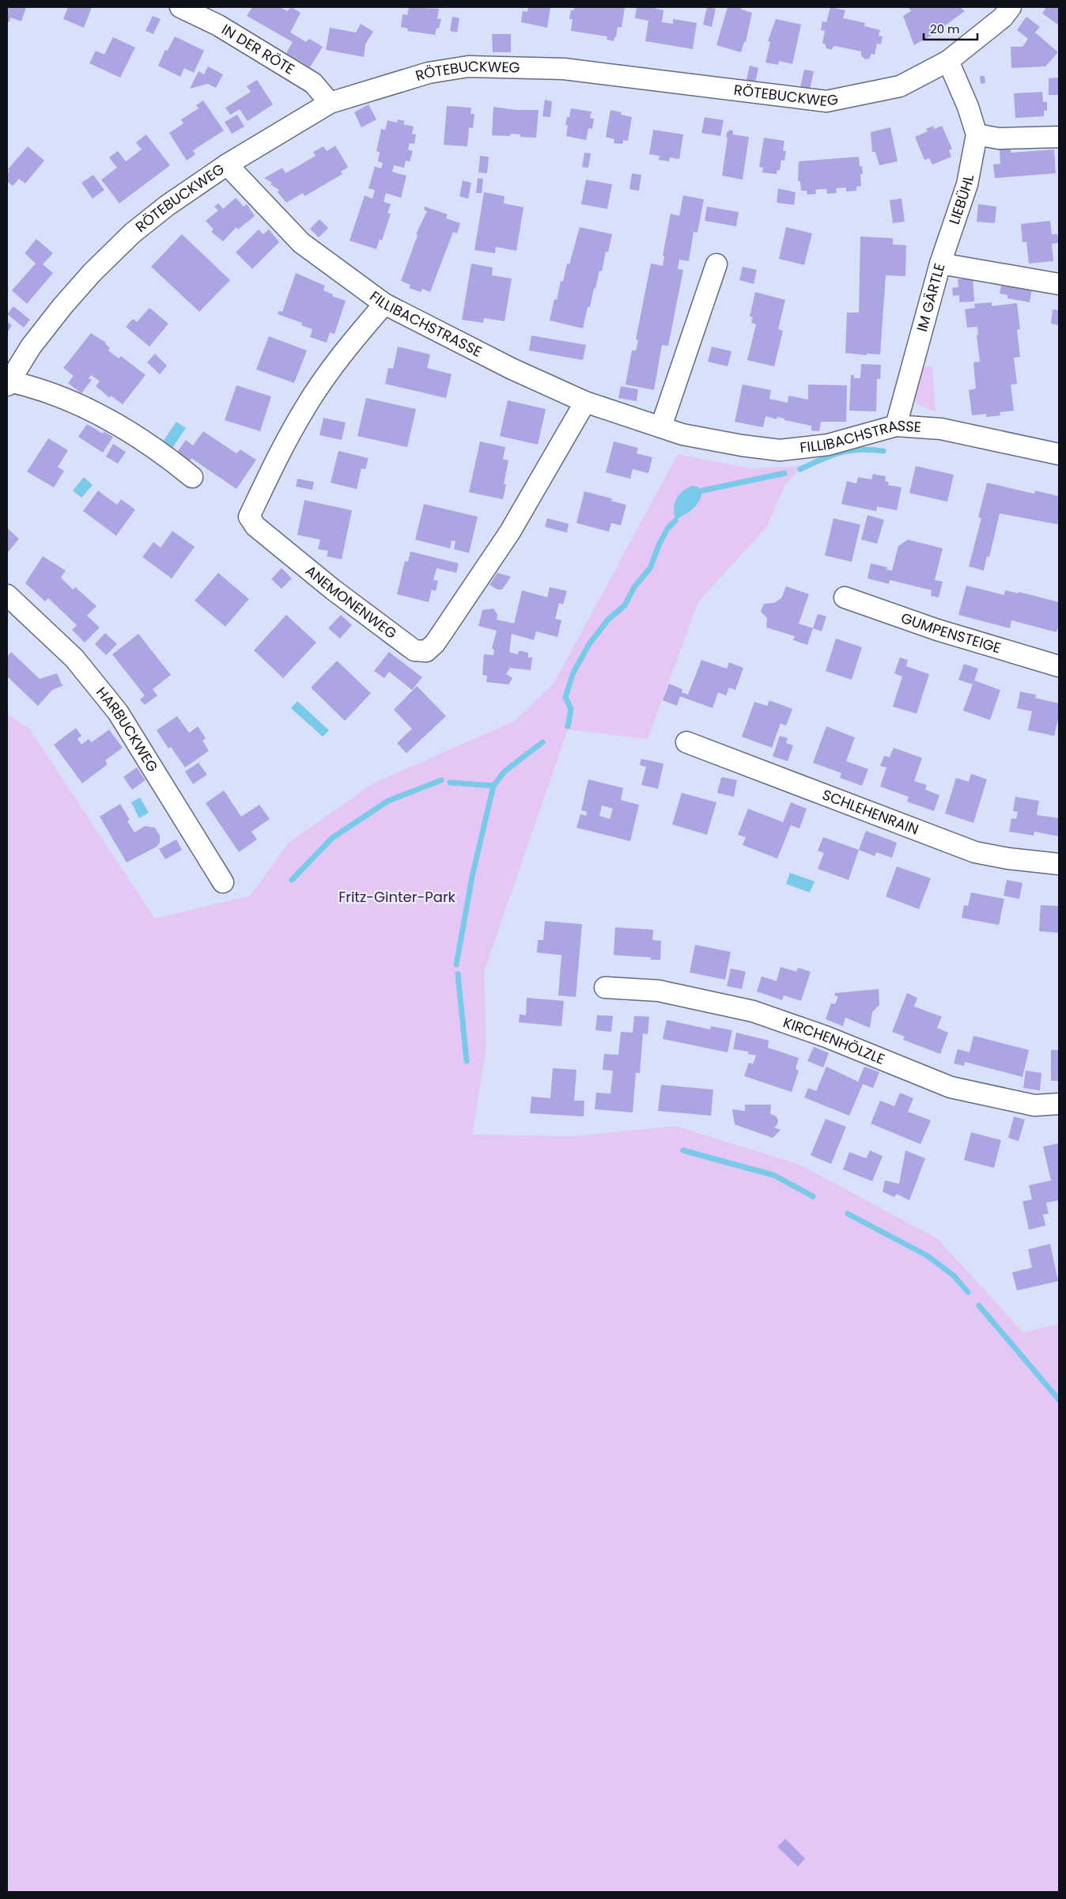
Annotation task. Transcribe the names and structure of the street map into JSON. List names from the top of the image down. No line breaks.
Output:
{"streets":{"street":["IN DER RÖTE","RÖTEBUCKWEG","LIEBÜHL","IM GÄRTLE","FILLIBACHSTRASSE","ANEMONENWEG","GUMPENSTEIGE","HARBUCKWEG","SCHLEHENRAIN","KIRCHENHÖLZLE"]},"crossings":[["IN DER RÖTE","RÖTEBUCKWEG"],["RÖTEBUCKWEG","LIEBÜHL"],["RÖTEBUCKWEG","FILLIBACHSTRASSE"],["LIEBÜHL","IM GÄRTLE"],["IM GÄRTLE","FILLIBACHSTRASSE"],["FILLIBACHSTRASSE","ANEMONENWEG"]],"parks":["Fritz-Ginter-Park"],"scale_bar":"20 m"}
